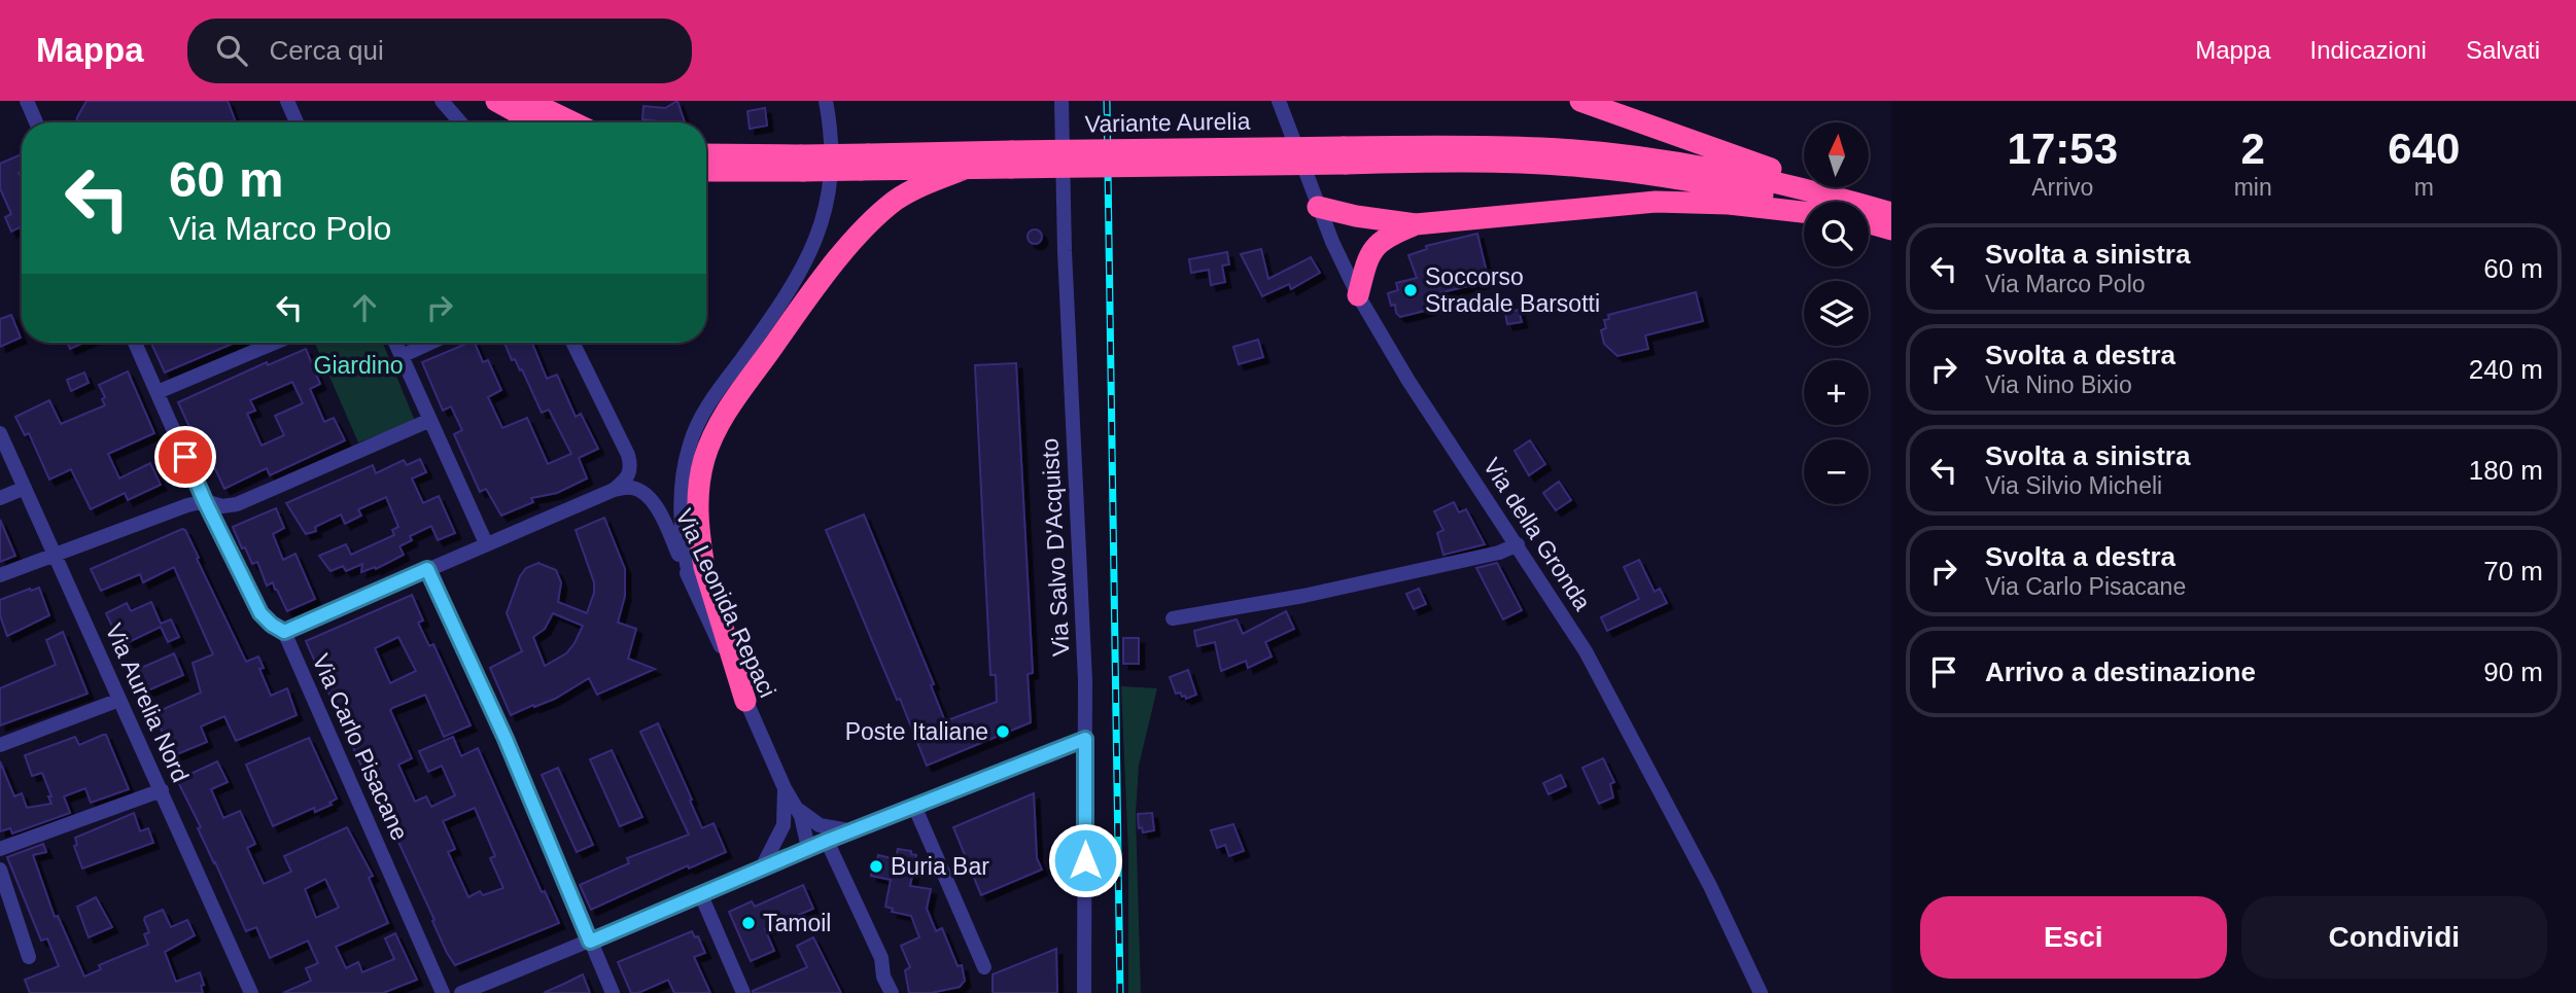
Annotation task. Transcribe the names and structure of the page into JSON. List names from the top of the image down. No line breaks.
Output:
{"streets":{"highway":["Variante Aurelia"],"street":["Via della Gronda","Via Salvo D'Acquisto","Via Leonida Repaci","Via Aurelia Nord","Via Carlo Pisacane"]},"parks":["Giardino"],"places":["Soccorso Stradale Barsotti","Poste Italiane","Buria Bar","Tamoil"],"north":"top","page":{"header":"Mappa","search":"Cerca qui","nav":["Mappa","Indicazioni","Salvati"],"eta":["17:53","Arrivo","2","min","640","m"],"map_buttons":["+","−"],"turn":["60 m","Via Marco Polo"],"list":[{"name":"Svolta a sinistra","note":"Via Marco Polo","value":"60 m"},{"name":"Svolta a destra","note":"Via Nino Bixio","value":"240 m"},{"name":"Svolta a sinistra","note":"Via Silvio Micheli","value":"180 m"},{"name":"Svolta a destra","note":"Via Carlo Pisacane","value":"70 m"},{"name":"Arrivo a destinazione","value":"90 m"}],"buttons":["Esci","Condividi"]}}
